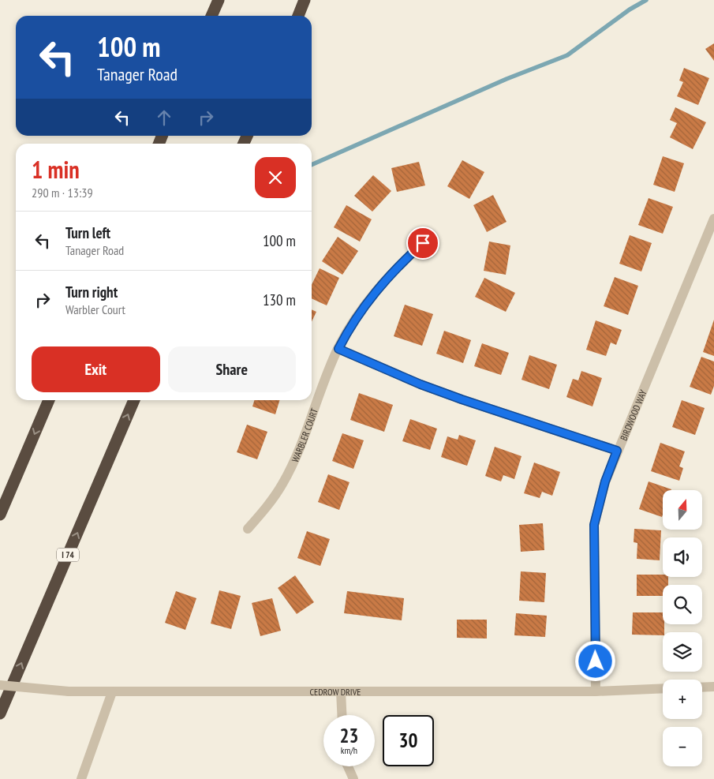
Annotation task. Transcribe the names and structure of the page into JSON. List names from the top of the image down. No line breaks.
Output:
{"streets":{"highway":["I 74"],"street":["BIRDWOOD WAY","WARBLER COURT","CEDROW DRIVE"]},"crossings":[["BIRDWOOD WAY","CEDROW DRIVE"]],"north":"top","page":{"turn":["100 m","Tanager Road"],"heading":["1 min","290 m · 13:39"],"list":[{"name":"Turn left","note":"Tanager Road","value":"100 m"},{"name":"Turn right","note":"Warbler Court","value":"130 m"}],"buttons":["Exit","Share"],"map_buttons":["+","−"],"speed":"23 km/h","limit":"30"}}
